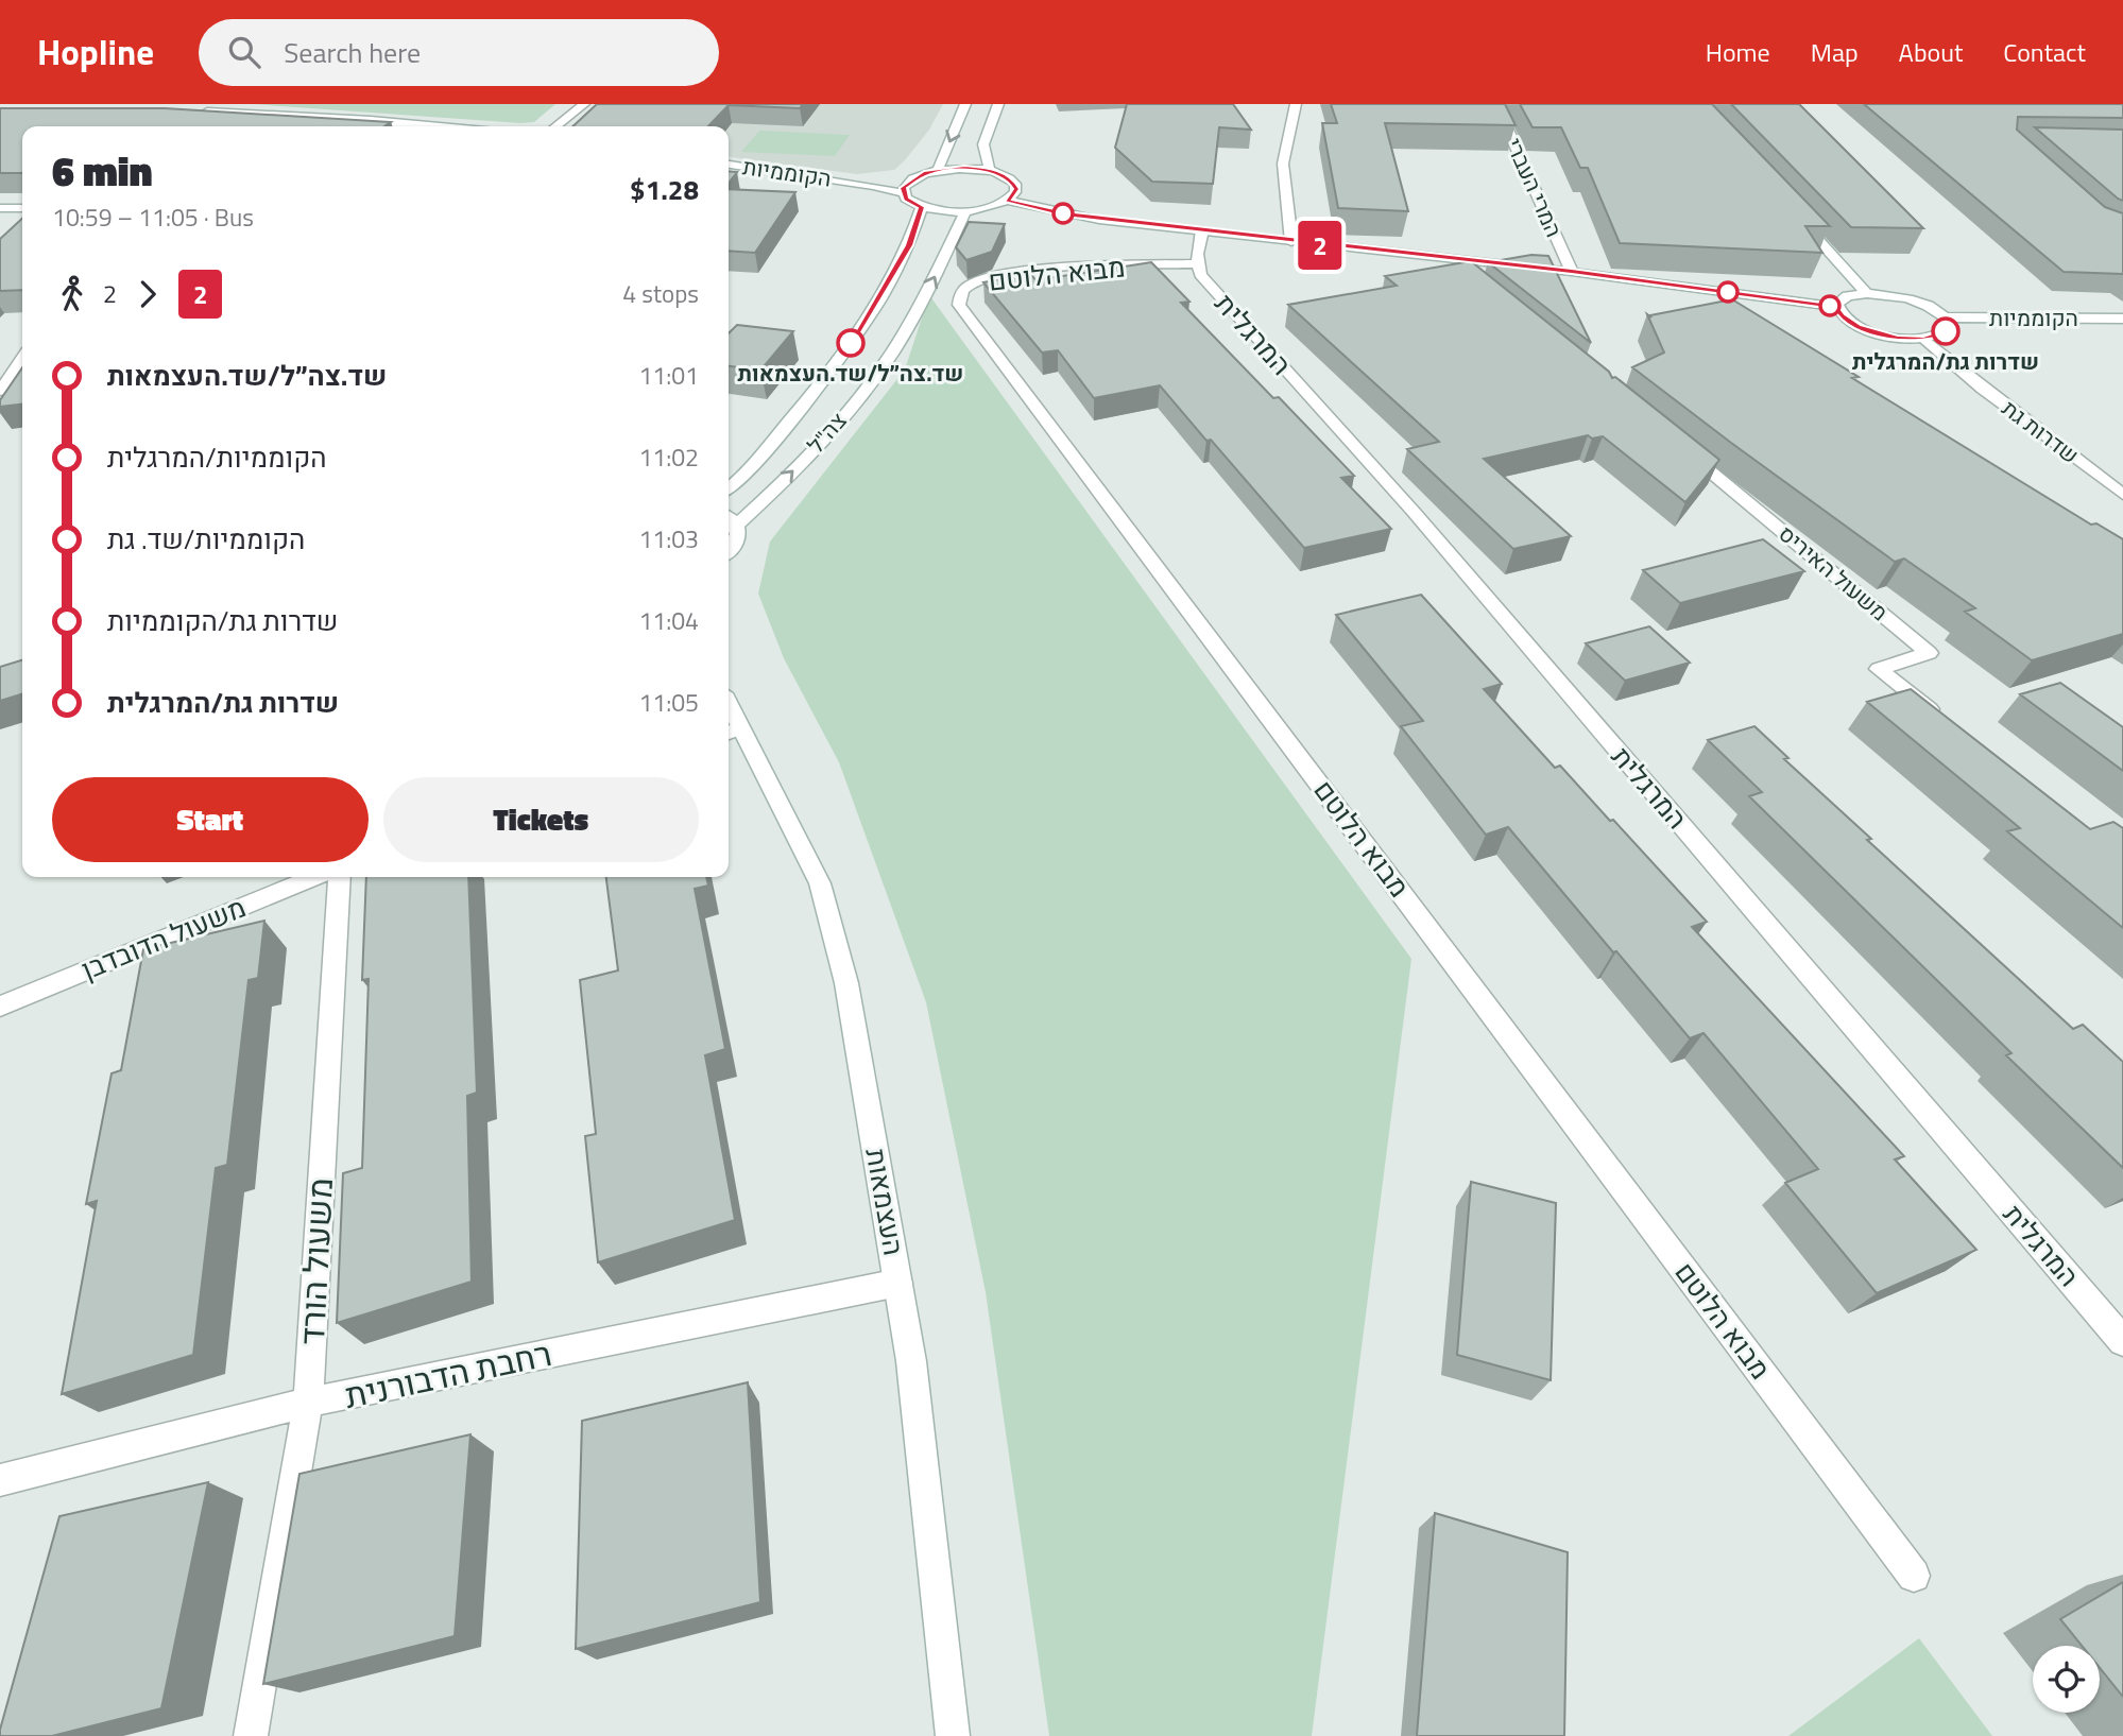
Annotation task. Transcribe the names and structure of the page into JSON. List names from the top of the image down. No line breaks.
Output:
{"streets":{"street":["הקוממיות","המרי העברי","מבוא הלוטם","המרגלית","שדרות גת","צה\"ל","משעול האיריס","משעול הדובדבן","העצמאות","משעול הורד","רחבת הדבורנית"]},"crossings":[["מבוא הלוטם","המרגלית"],["העצמאות","רחבת הדבורנית"],["משעול הורד","רחבת הדבורנית"]],"places":["שדרות גת/המרגלית","שד.צה״ל/שד.העצמאות"],"lines":["bus line 2"],"page":{"header":"Hopline","search":"Search here","nav":["Home","Map","About","Contact"],"on_map":"2","heading":["6 min","10:59 – 11:05 · Bus","$1.28"],"legs":["2","2","4 stops"],"list":[{"name":"שד.צה״ל/שד.העצמאות","value":"11:01"},{"name":"הקוממיות/המרגלית","value":"11:02"},{"name":"הקוממיות/שד. גת","value":"11:03"},{"name":"שדרות גת/הקוממיות","value":"11:04"},{"name":"שדרות גת/המרגלית","value":"11:05"}],"buttons":["Start","Tickets"]}}
